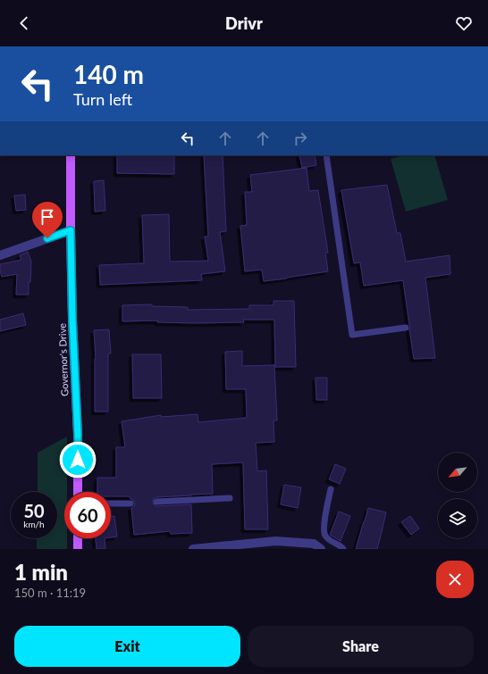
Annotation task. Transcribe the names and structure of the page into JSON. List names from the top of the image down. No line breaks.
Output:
{"streets":{"main road":["Governor's Drive"]},"north":"bottom left","page":{"header":"Drivr","turn":["140 m","Turn left"],"speed":"50 km/h","limit":"60","heading":["1 min","150 m · 11:19"],"buttons":["Exit","Share"]}}
